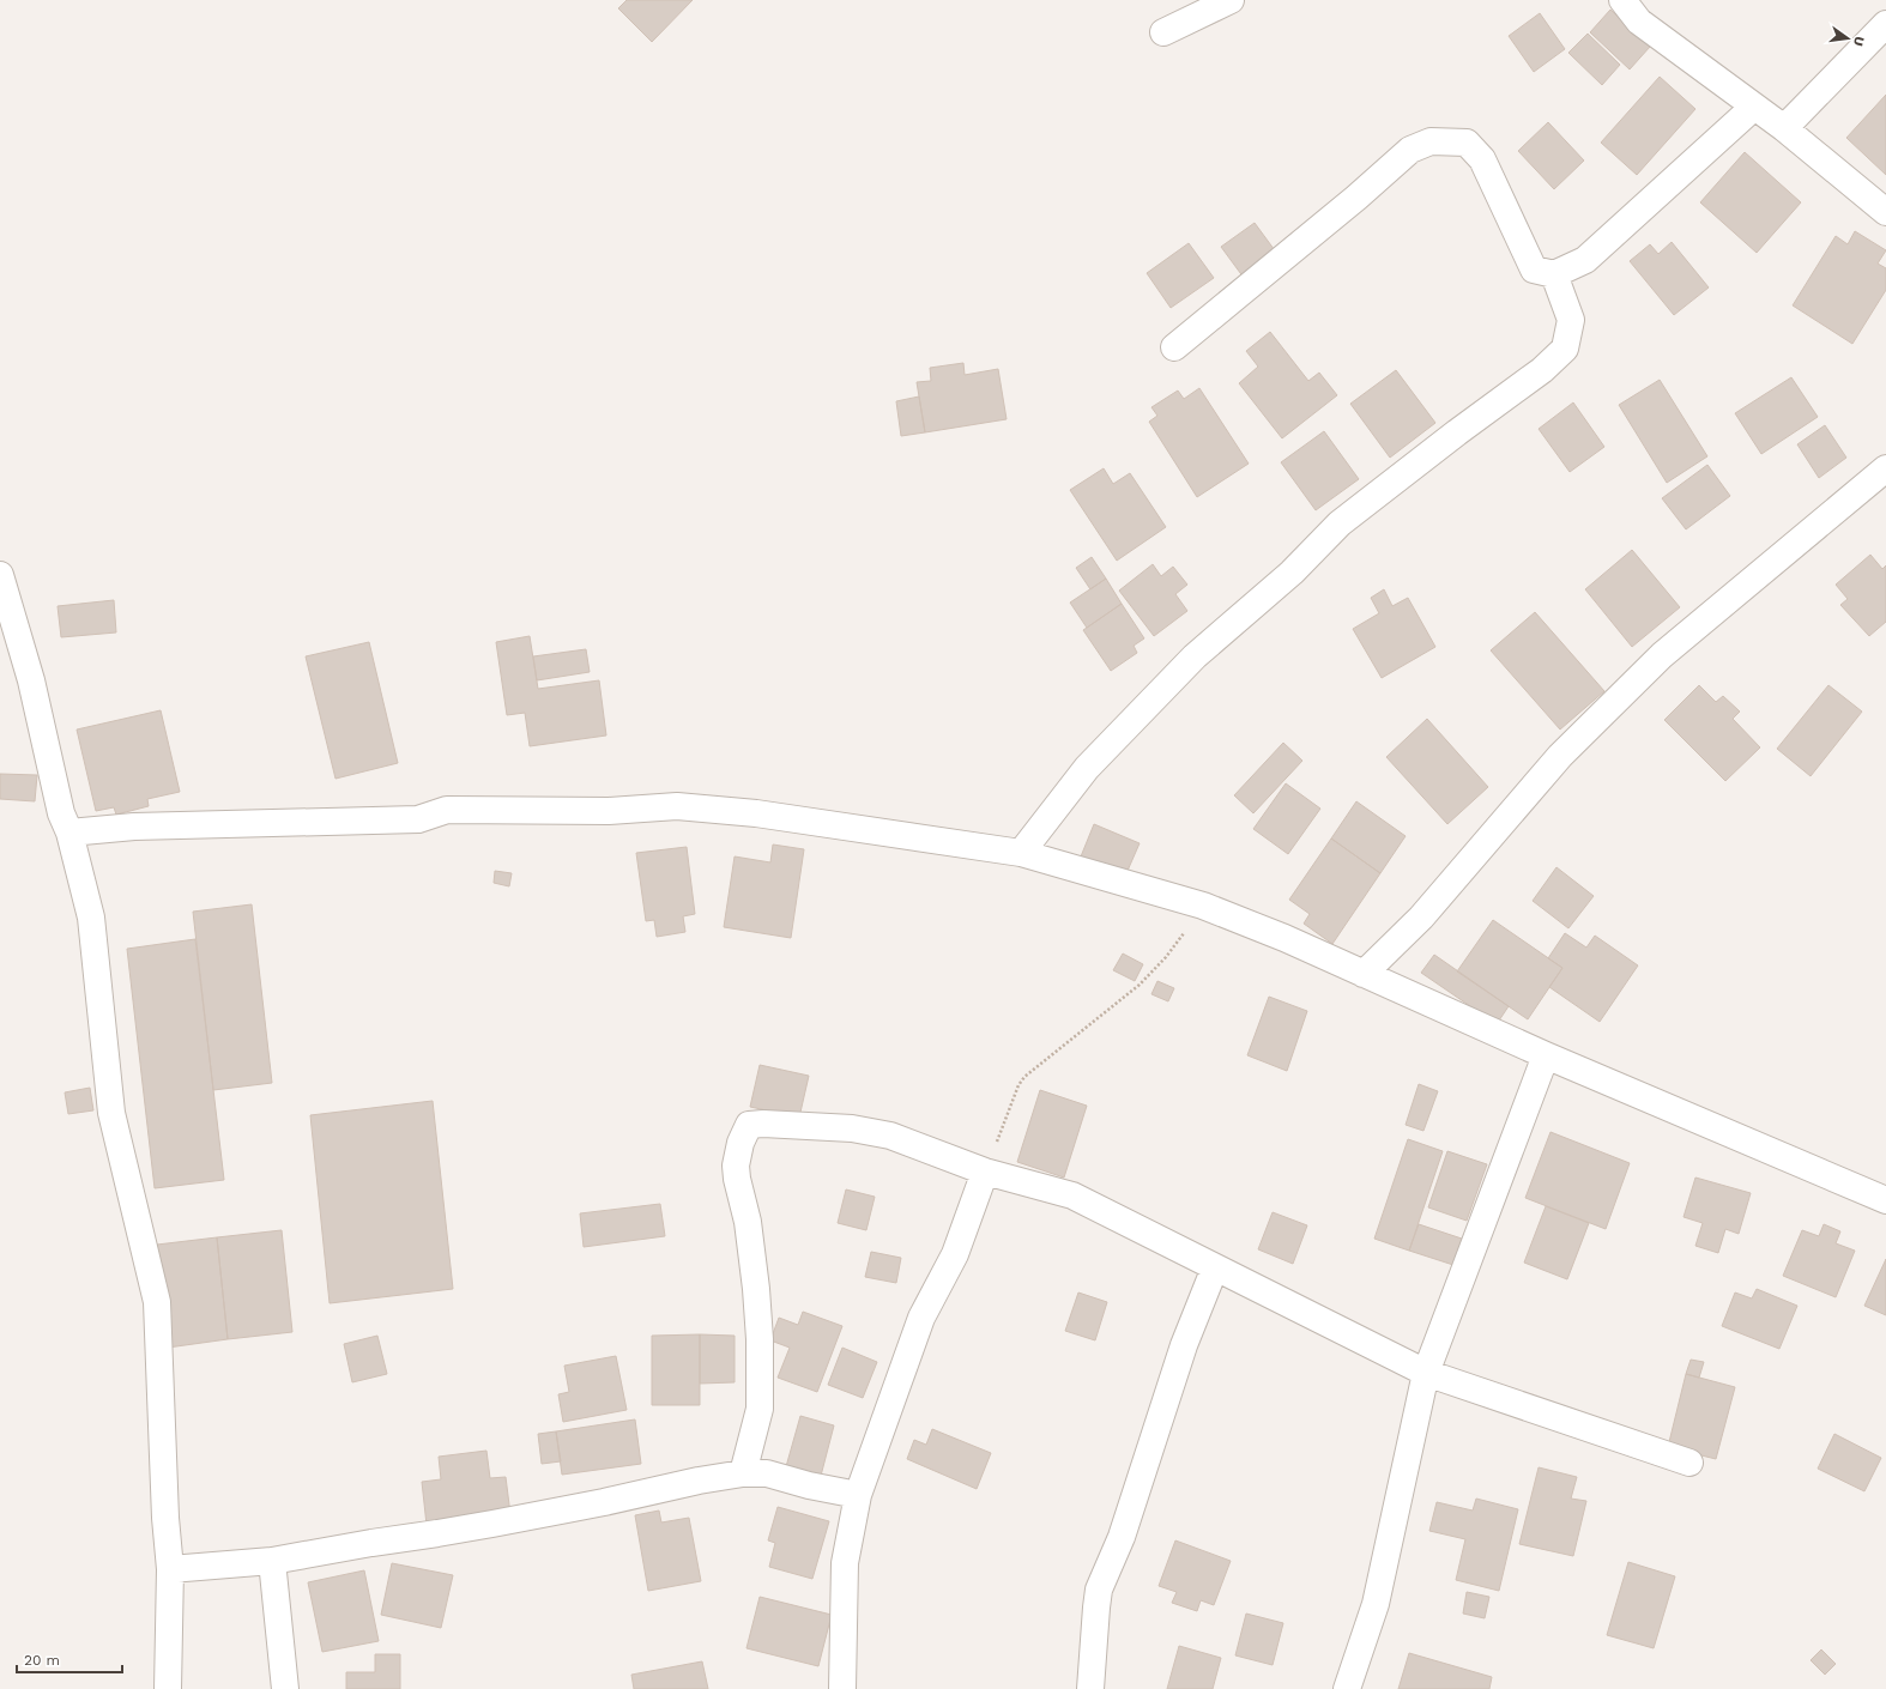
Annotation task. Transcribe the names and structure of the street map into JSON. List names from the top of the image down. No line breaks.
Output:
{"scale_bar":"20 m","north":"right"}
